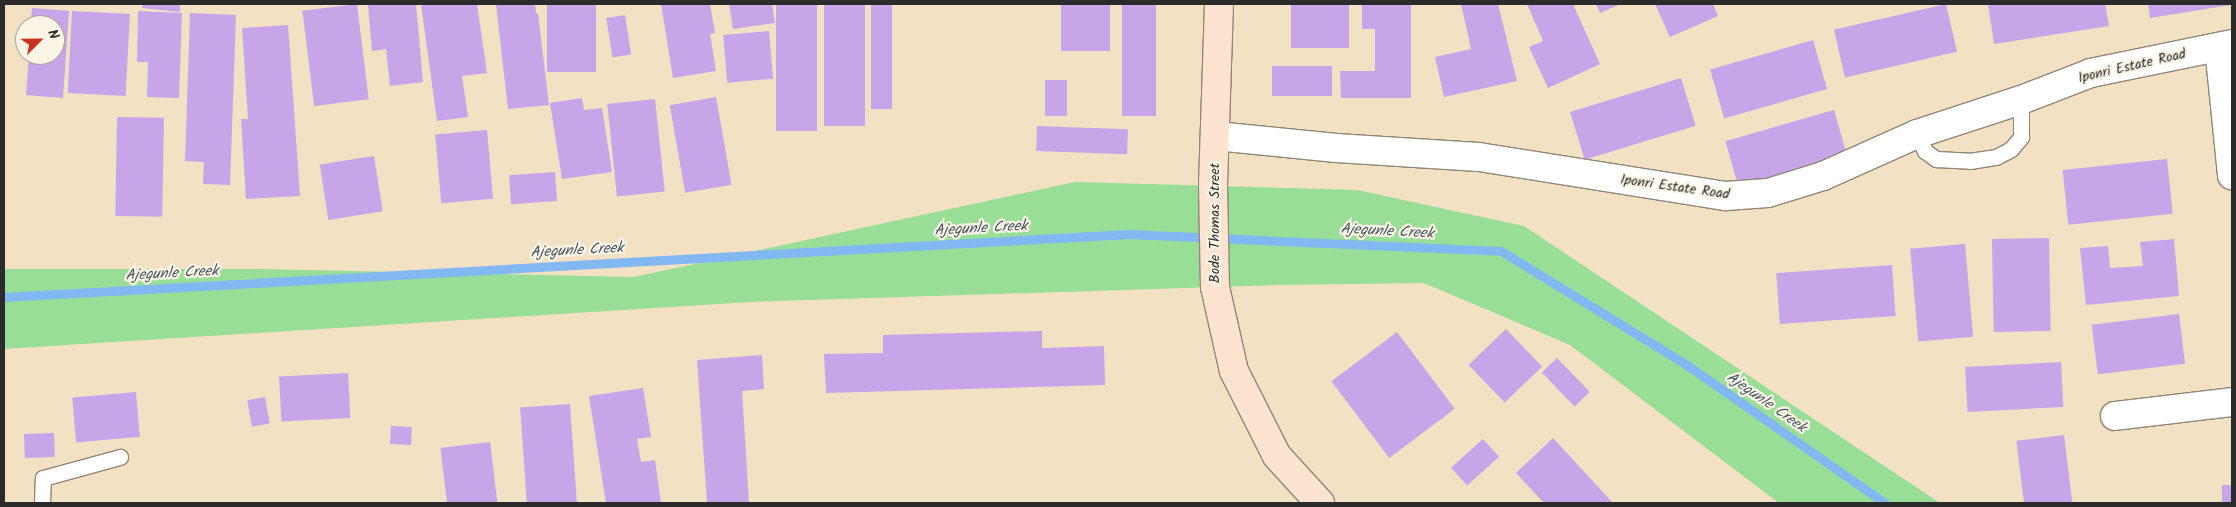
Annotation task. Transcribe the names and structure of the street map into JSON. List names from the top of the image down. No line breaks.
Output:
{"streets":{"main road":["Bode Thomas Street"],"street":["Iponri Estate Road"]},"crossings":[["Iponri Estate Road","Bode Thomas Street"]],"water":["Ajegunle Creek"],"north":"top right"}
